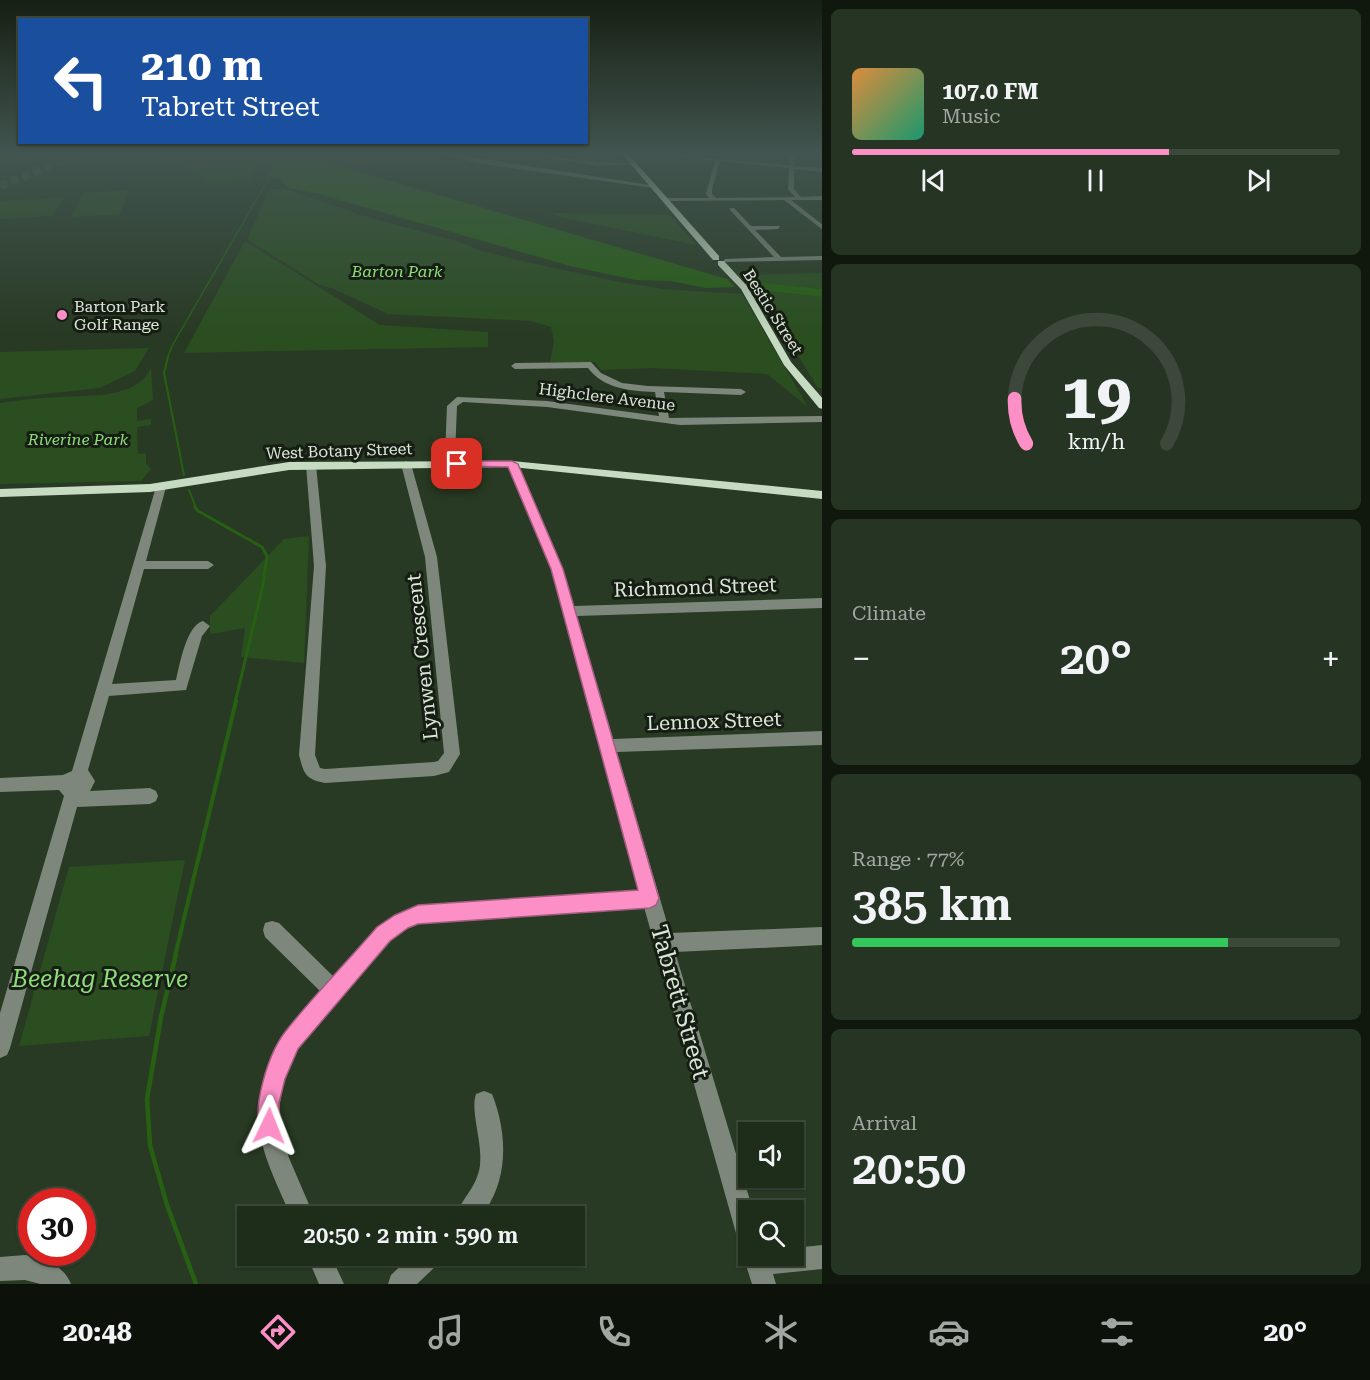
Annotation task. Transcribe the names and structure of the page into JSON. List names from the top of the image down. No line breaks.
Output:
{"streets":{"main road":["Bestic Street","West Botany Street"],"street":["Highclere Avenue","Richmond Street","Lynwen Crescent","Lennox Street","Tabrett Street"]},"crossings":[["Highclere Avenue","West Botany Street"],["West Botany Street","Lynwen Crescent"],["West Botany Street","Tabrett Street"],["Richmond Street","Tabrett Street"],["Lennox Street","Tabrett Street"]],"parks":["Barton Park","Riverine Park","Beehag Reserve"],"places":["Barton Park Golf Range"],"page":{"turn":["210 m","Tabrett Street"],"song":["107.0 FM","Music"],"tile":["Climate",["Range · 77%","385 km"],["Arrival","20:50"]],"heat":["−","20°","+"],"limit":"30","trip":"20:50 · 2 min · 590 m","tabs":["20:48","20°"],"gauge":["19","km/h"]}}
